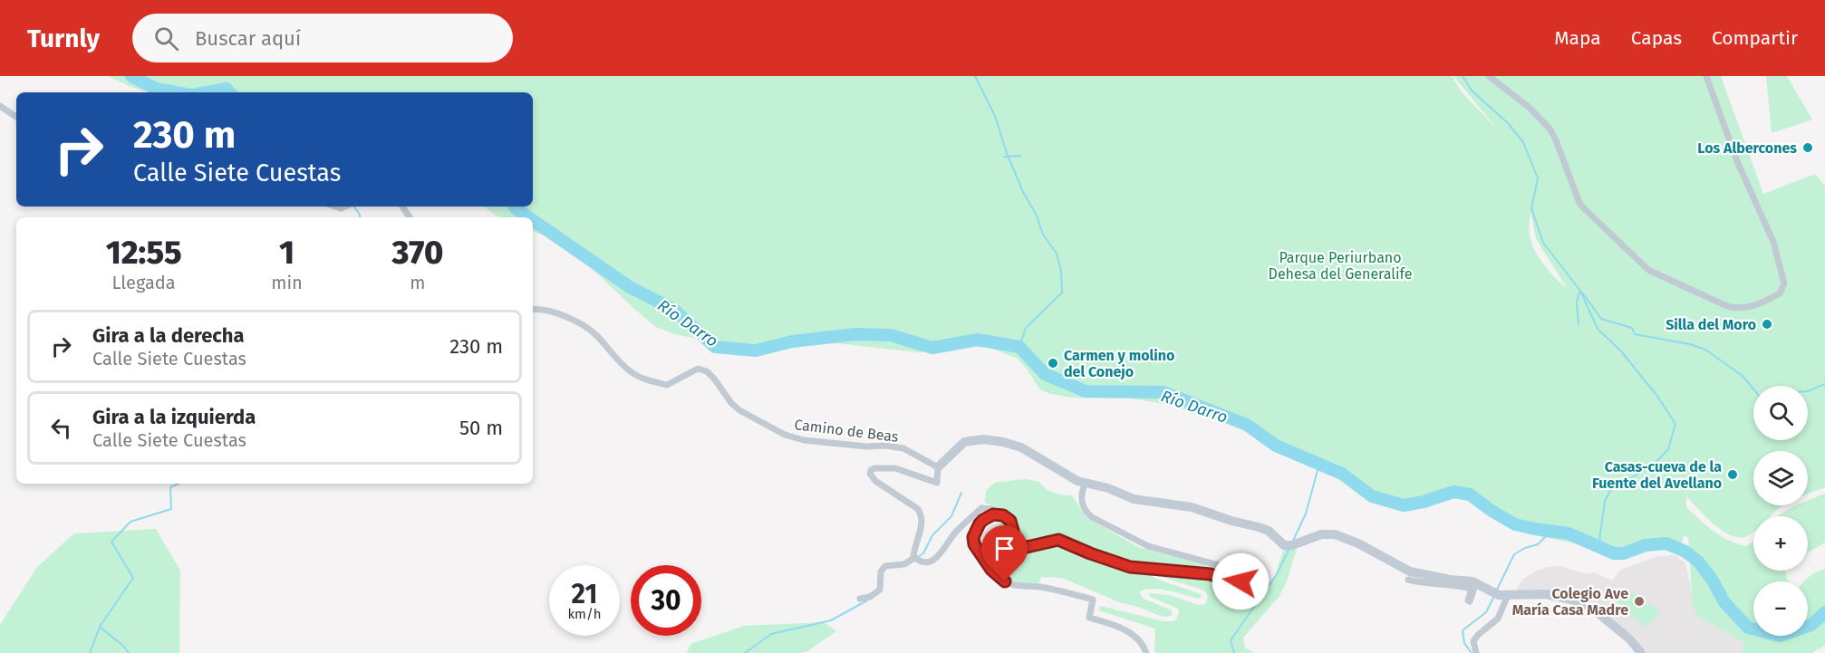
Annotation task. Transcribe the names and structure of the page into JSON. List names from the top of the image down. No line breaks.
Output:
{"streets":{"street":["Camino de Beas"]},"water":["Río Darro"],"parks":["Parque Periurbano Dehesa del Generalife"],"places":["Los Albercones","Silla del Moro","Carmen y molino del Conejo","Casas-cueva de la Fuente del Avellano","Colegio Ave María Casa Madre"],"page":{"header":"Turnly","search":"Buscar aquí","nav":["Mapa","Capas","Compartir"],"turn":["230 m","Calle Siete Cuestas"],"eta":["12:55","Llegada","1","min","370","m"],"list":[{"name":"Gira a la derecha","note":"Calle Siete Cuestas","value":"230 m"},{"name":"Gira a la izquierda","note":"Calle Siete Cuestas","value":"50 m"}],"map_buttons":["+","−"],"speed":"21 km/h","limit":"30"}}
